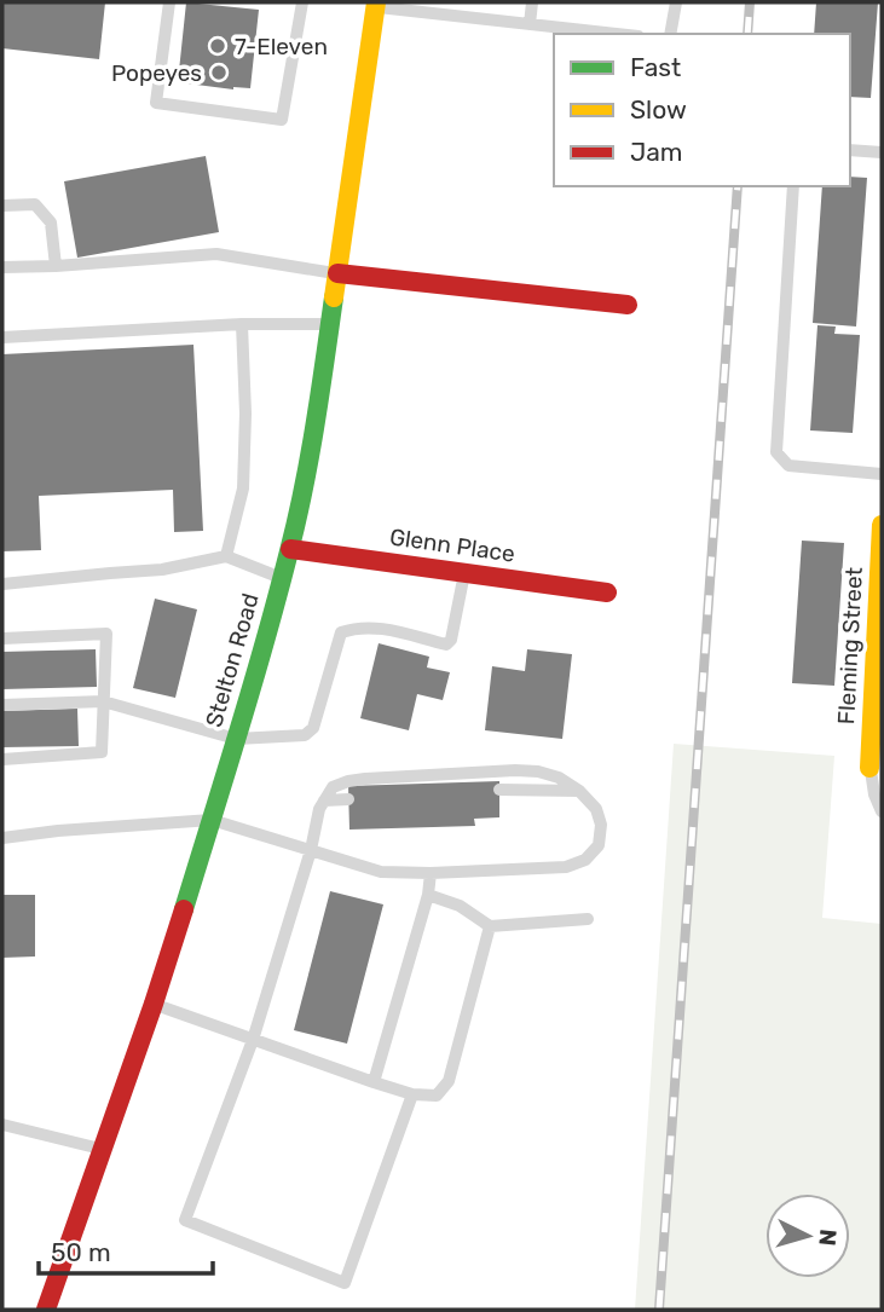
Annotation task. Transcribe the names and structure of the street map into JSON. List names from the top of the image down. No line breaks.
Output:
{"streets":{"main road":["Glenn Place","Fleming Street","Stelton Road"]},"crossings":[["Glenn Place","Stelton Road"]],"places":["7-Eleven","Popeyes"],"legend":["Fast","Slow","Jam"],"scale_bar":"50 m","north":"right"}
